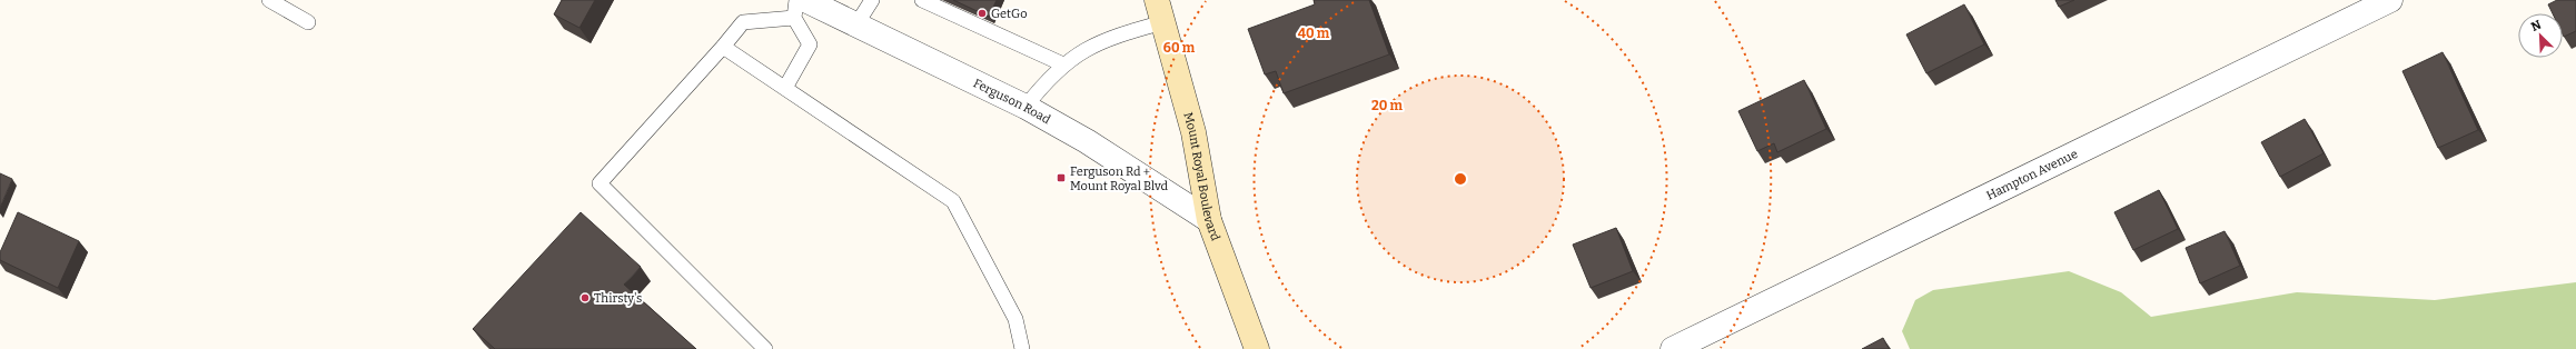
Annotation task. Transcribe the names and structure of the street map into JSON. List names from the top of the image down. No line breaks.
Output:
{"streets":{"main road":["Mount Royal Boulevard"],"street":["Ferguson Road","Hampton Avenue"]},"crossings":[["Ferguson Road","Mount Royal Boulevard"]],"places":{"other":["GetGo","Thirsty's"],"transit":["Ferguson Rd + Mount Royal Blvd"]},"north":"top left","rings":["40 m","60 m","20 m"]}
